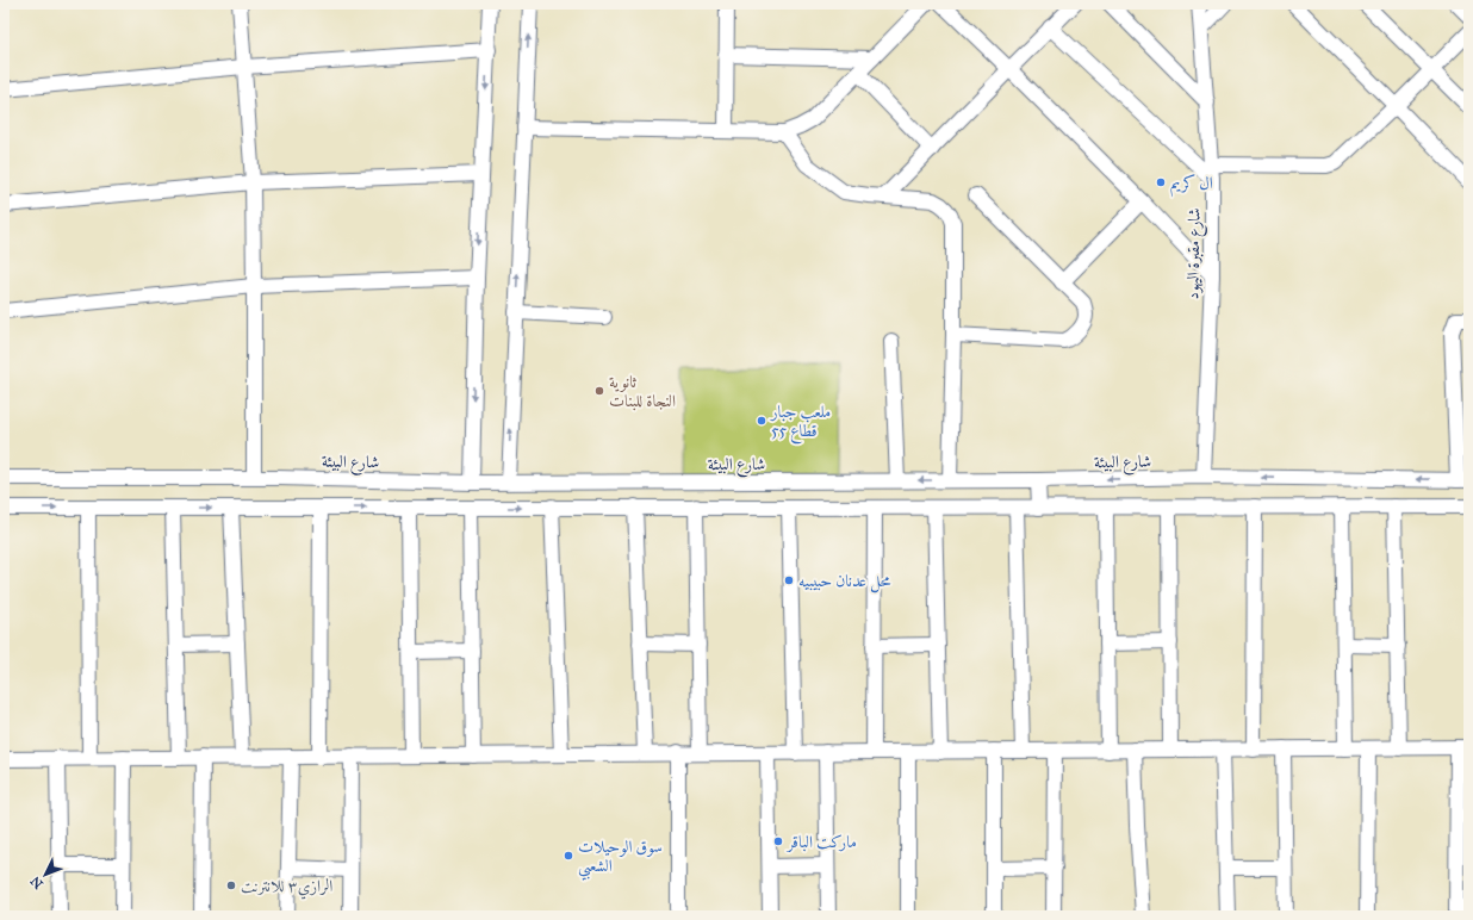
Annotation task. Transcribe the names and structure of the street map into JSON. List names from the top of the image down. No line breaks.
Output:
{"streets":{"street":["شارع مقبرة اليهود","شارع البيئة"]},"crossings":[["شارع مقبرة اليهود","شارع البيئة"]],"places":["ال كريم","ثانوية النجاة للبنات","ملعب جبار قطاع 55","محل عدنان حبيبيه","ماركت الباقر","سوق الوحيلات الشعبي","الرازي٣ للانترنت"],"north":"bottom left"}
